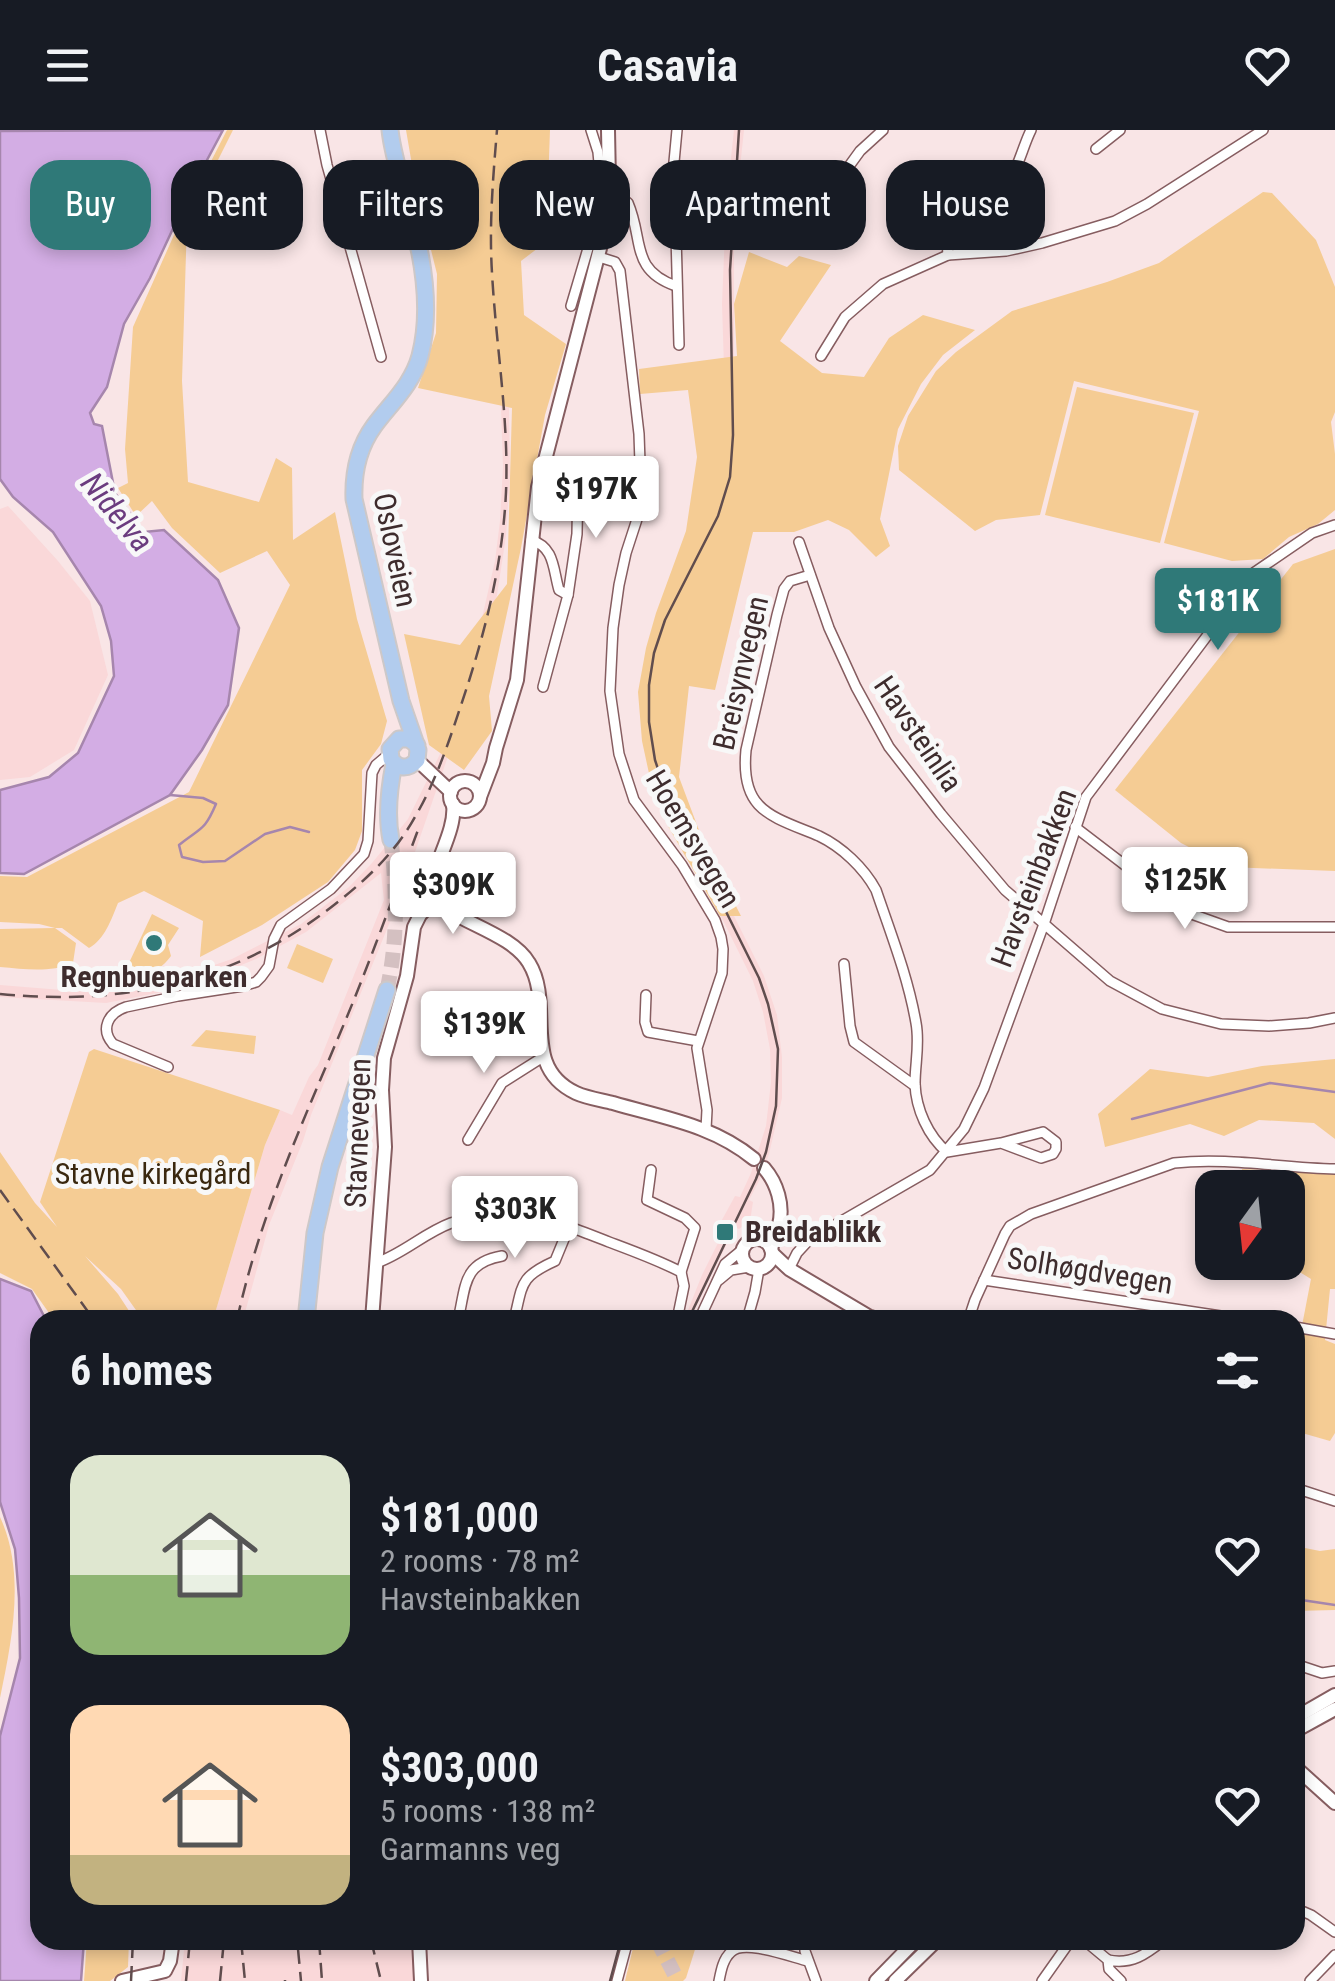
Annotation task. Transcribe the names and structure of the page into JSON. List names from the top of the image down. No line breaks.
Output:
{"streets":{"highway":["Osloveien"],"street":["Breisynvegen","Havsteinlia","Hoemsvegen","Havsteinbakken","Stavnevegen","Solhøgdvegen"]},"crossings":[["Breisynvegen","Havsteinlia"],["Breisynvegen","Havsteinbakken"],["Havsteinlia","Havsteinbakken"]],"water":["Nidelva"],"parks":["Stavne kirkegård"],"places":{"other":["Regnbueparken"],"transit":["Breidablikk"]},"north":"bottom","page":{"header":"Casavia","chip":["Buy","Rent","Filters","New","Apartment","House"],"price":["$197K","$181K","$125K","$309K","$139K","$303K"],"heading":"6 homes","list":[{"name":"$181,000","note":"2 rooms · 78 m² · Havsteinbakken"},{"name":"$303,000","note":"5 rooms · 138 m² · Garmanns veg"}]}}
